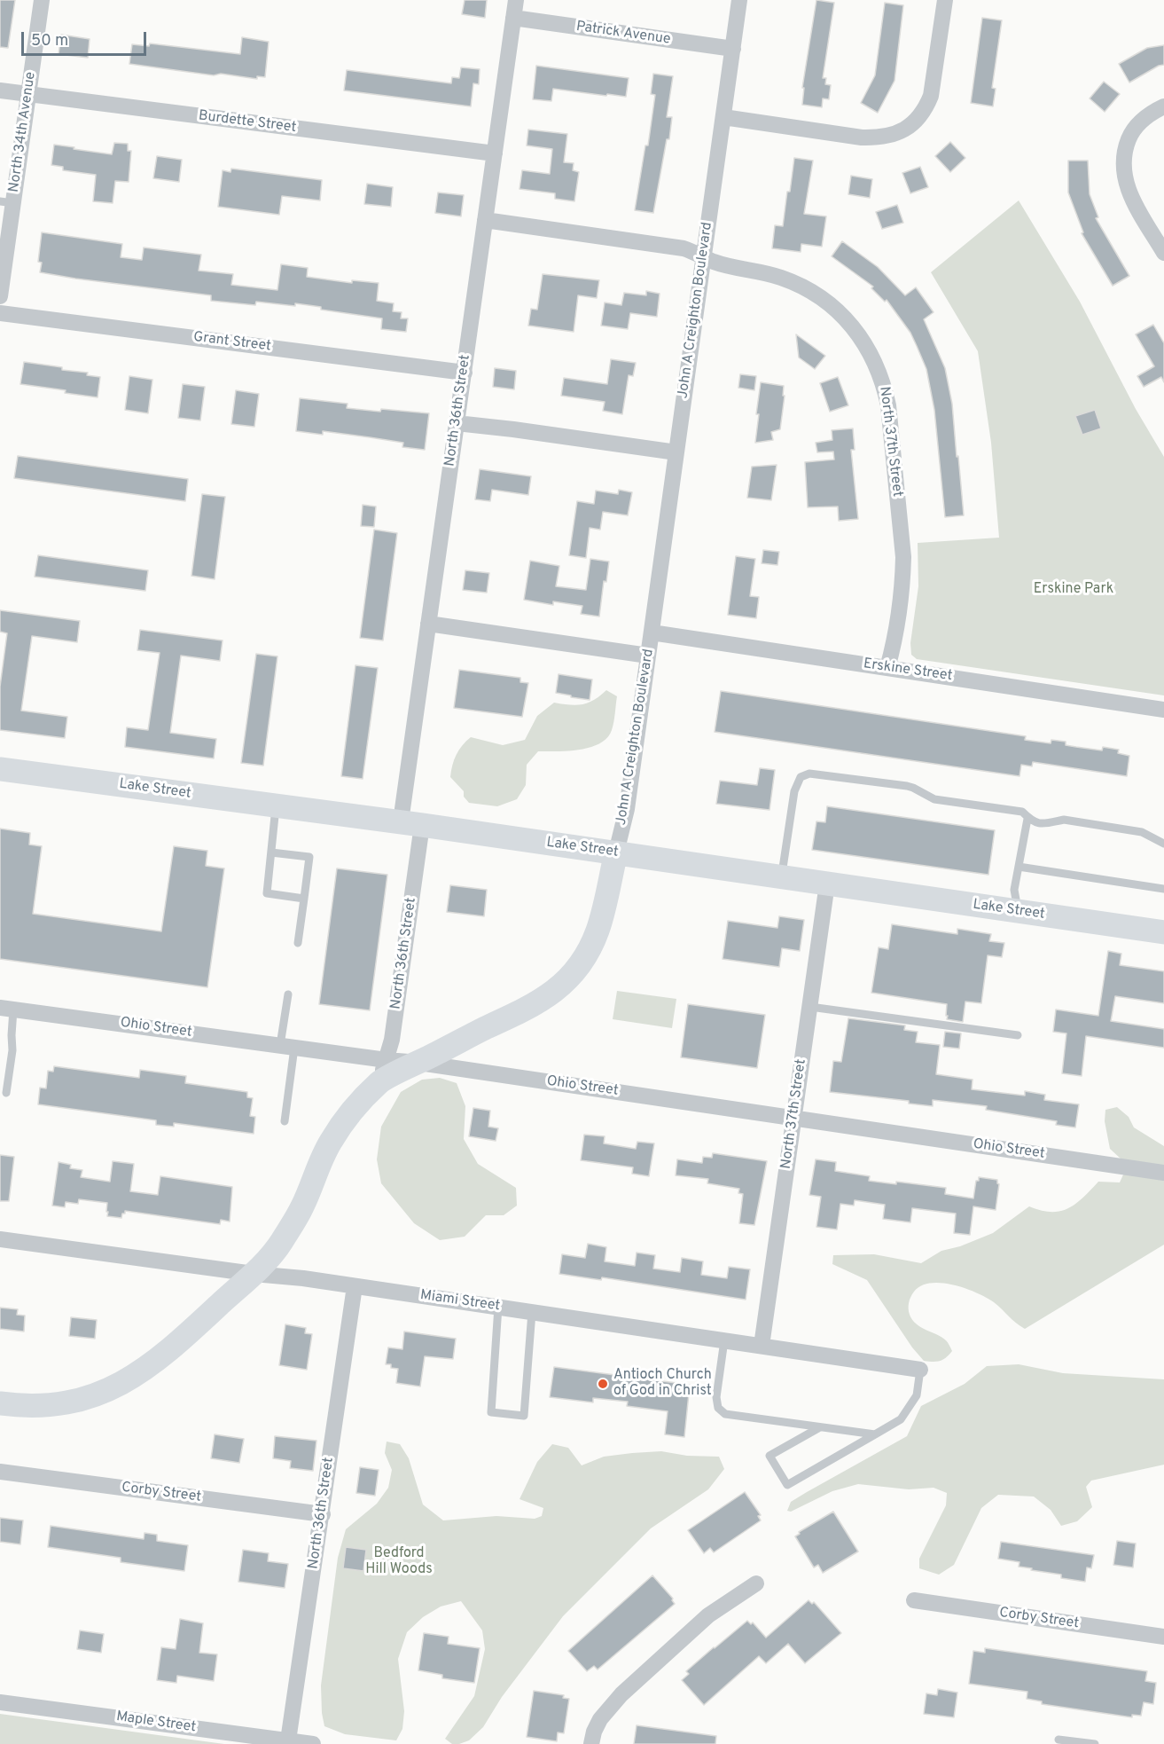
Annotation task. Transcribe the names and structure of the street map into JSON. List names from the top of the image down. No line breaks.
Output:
{"streets":{"main road":["John A Creighton Boulevard","Lake Street"],"street":["Patrick Avenue","Burdette Street","North 34th Avenue","Grant Street","North 36th Street","North 37th Street","Erskine Street","Ohio Street","Miami Street","Corby Street","Maple Street"]},"crossings":[["Patrick Avenue","John A Creighton Boulevard"],["Patrick Avenue","North 36th Street"],["Burdette Street","North 34th Avenue"],["Burdette Street","North 36th Street"],["John A Creighton Boulevard","North 36th Street"],["John A Creighton Boulevard","North 37th Street"],["John A Creighton Boulevard","Erskine Street"],["John A Creighton Boulevard","Lake Street"],["John A Creighton Boulevard","Ohio Street"],["John A Creighton Boulevard","Miami Street"],["Grant Street","North 36th Street"],["North 36th Street","Lake Street"],["North 36th Street","Ohio Street"],["North 36th Street","Miami Street"],["North 36th Street","Corby Street"],["North 36th Street","Maple Street"],["North 37th Street","Erskine Street"],["North 37th Street","Lake Street"],["North 37th Street","Ohio Street"],["North 37th Street","Miami Street"]],"parks":["Erskine Park","Bedford Hill Woods"],"places":["Antioch Church of God in Christ"],"scale_bar":"50 m"}
